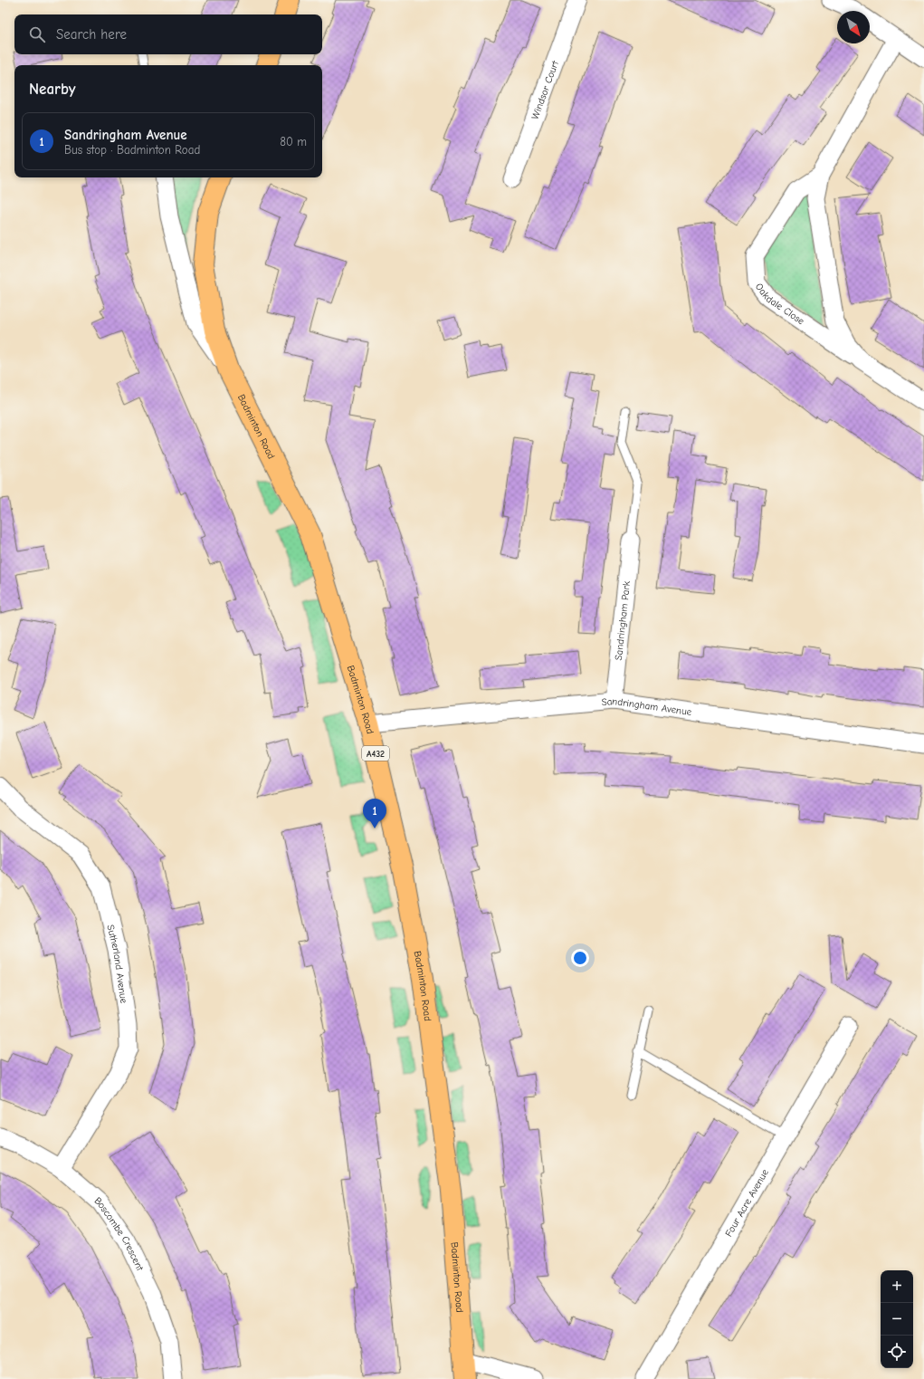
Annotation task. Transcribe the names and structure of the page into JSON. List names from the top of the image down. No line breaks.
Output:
{"streets":{"main road":["Badminton Road","A432"],"street":["Windsor Court","Oakdale Close","Sandringham Park","Sandringham Avenue","Sutherland Avenue","Four Acre Avenue","Boscombe Crescent"]},"crossings":[["Badminton Road","Sandringham Avenue"],["Sandringham Park","Sandringham Avenue"],["Sutherland Avenue","Boscombe Crescent"]],"north":"bottom right","page":{"search":"Search here","heading":"Nearby","list":[{"mark":"1","name":"Sandringham Avenue","note":"Bus stop · Badminton Road","value":"80 m"}],"pins":"1","map_buttons":["+","−"]}}
